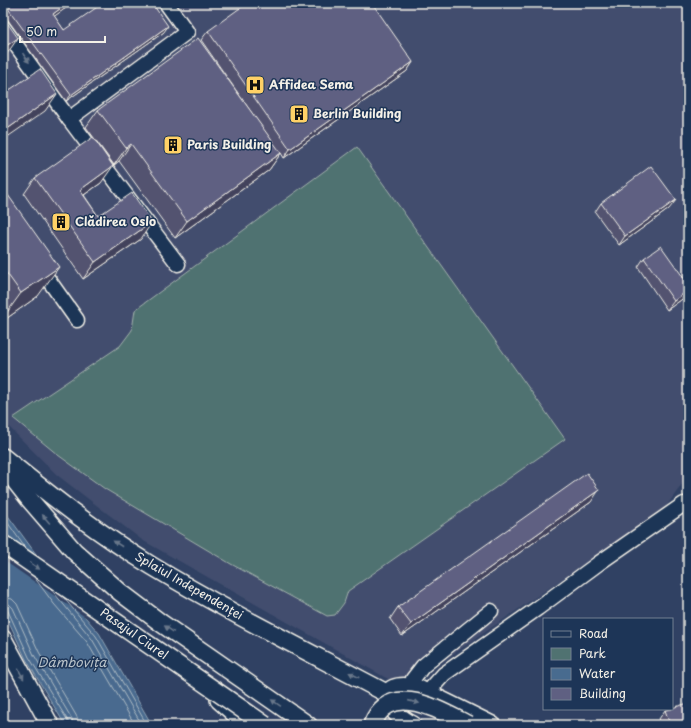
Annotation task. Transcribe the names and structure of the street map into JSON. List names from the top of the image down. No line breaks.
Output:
{"streets":{"main road":["Splaiul Independenței","Pasajul Ciurel"]},"one_way":["Splaiul Independenței"],"water":["Dâmbovița"],"places":{"hospital":["Affidea Sema"],"building":["Berlin Building","Paris Building","Clădirea Oslo"]},"legend":["Road","Park","Water","Building"],"scale_bar":"50 m"}
